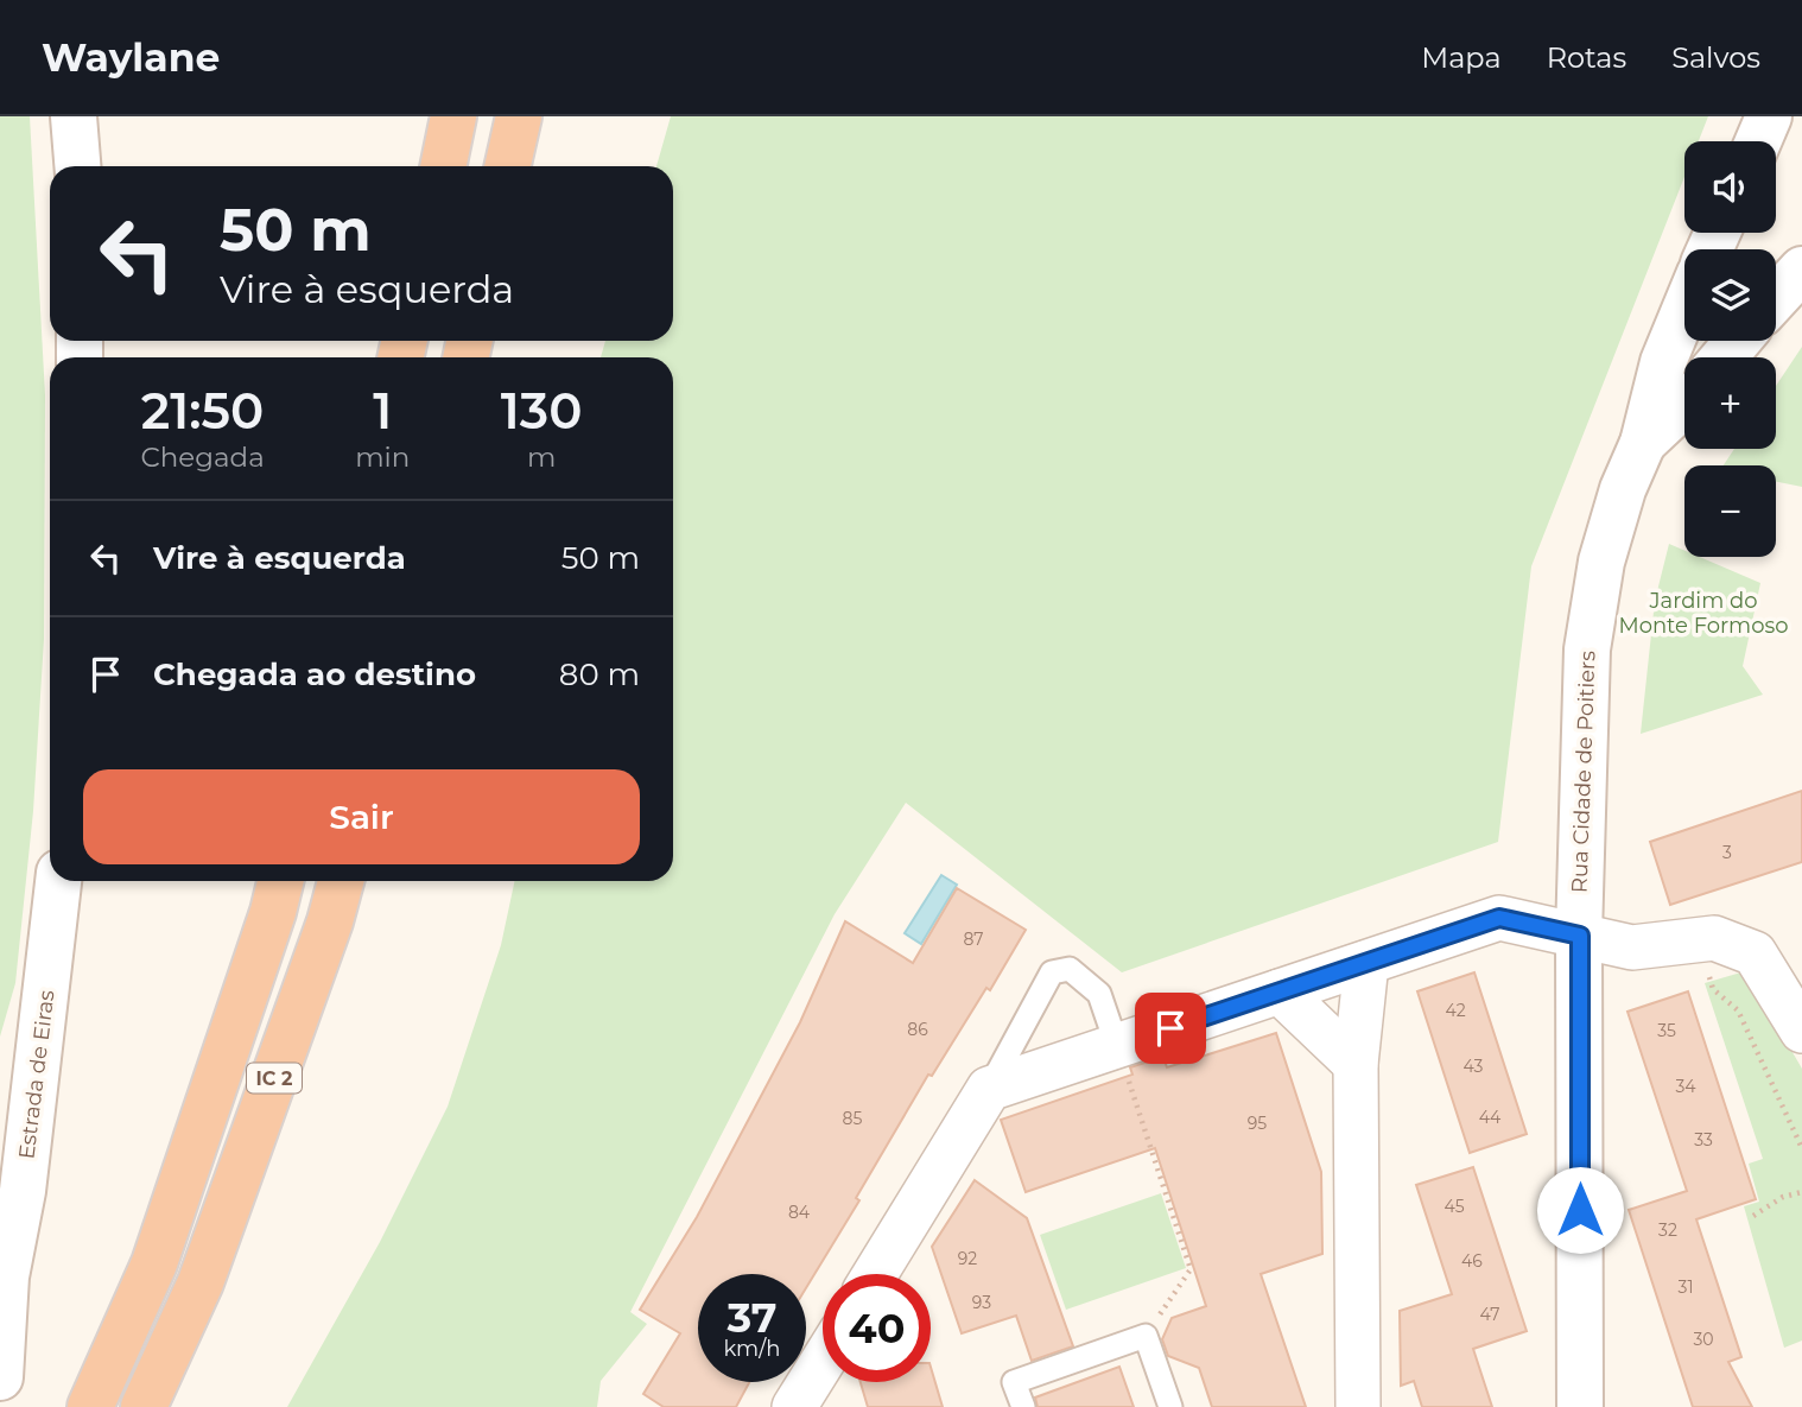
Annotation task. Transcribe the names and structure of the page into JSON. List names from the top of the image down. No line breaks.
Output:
{"streets":{"highway":["IC 2"],"street":["Rua Cidade de Poitiers","Estrada de Eiras"]},"parks":["Jardim do Monte Formoso"],"house_numbers":["3","87","42","86","35","43","34","44","85","95","33","45","84","32","92","46","31","93","47","30"],"page":{"header":"Waylane","nav":["Mapa","Rotas","Salvos"],"map_buttons":["+","−"],"turn":["50 m","Vire à esquerda"],"eta":["21:50","Chegada","1","min","130","m"],"list":[{"name":"Vire à esquerda","value":"50 m"},{"name":"Chegada ao destino","value":"80 m"}],"buttons":"Sair","speed":"37 km/h","limit":"40"}}
